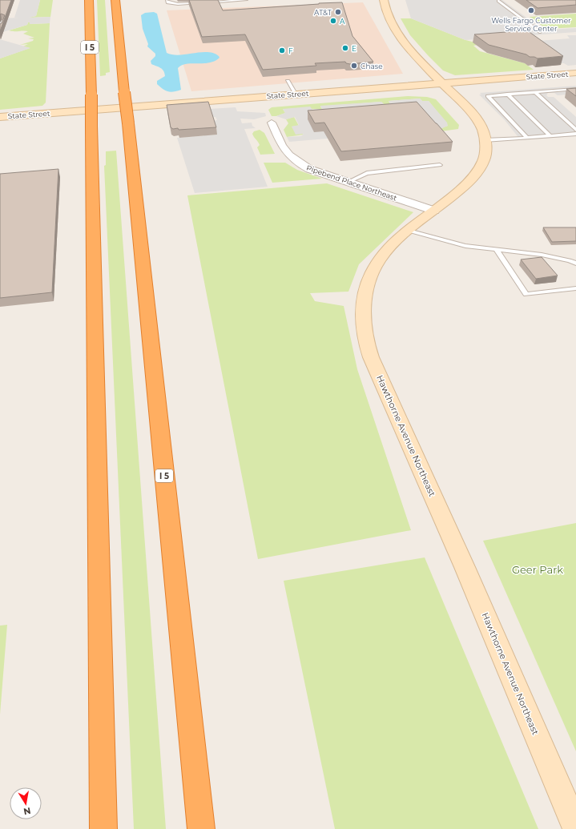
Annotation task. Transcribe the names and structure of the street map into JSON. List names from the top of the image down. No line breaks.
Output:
{"streets":{"highway":["I 5"],"main road":["State Street","Hawthorne Avenue Northeast"],"street":["Pipebend Place Northeast"]},"crossings":[["State Street","Hawthorne Avenue Northeast"],["Pipebend Place Northeast","Hawthorne Avenue Northeast"]],"parks":["Geer Park"],"places":["Wells Fargo Customer Service Center","AT&T","A","E","F","Chase"],"north":"bottom"}
